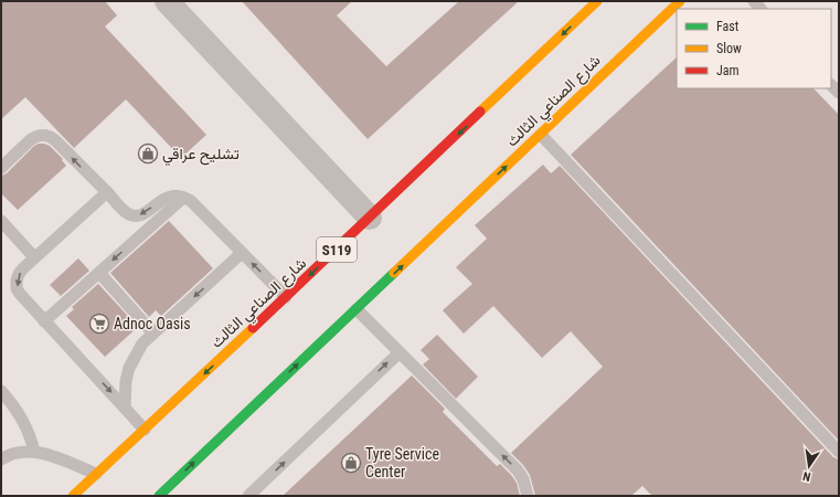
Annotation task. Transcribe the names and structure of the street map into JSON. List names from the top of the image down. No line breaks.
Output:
{"streets":{"main road":["شارع الصناعي الثالث","S119"]},"places":{"shop":["تشليح عراقي","Tyre Service Center"],"supermarket":["Adnoc Oasis"]},"legend":["Fast","Slow","Jam"],"north":"bottom"}
